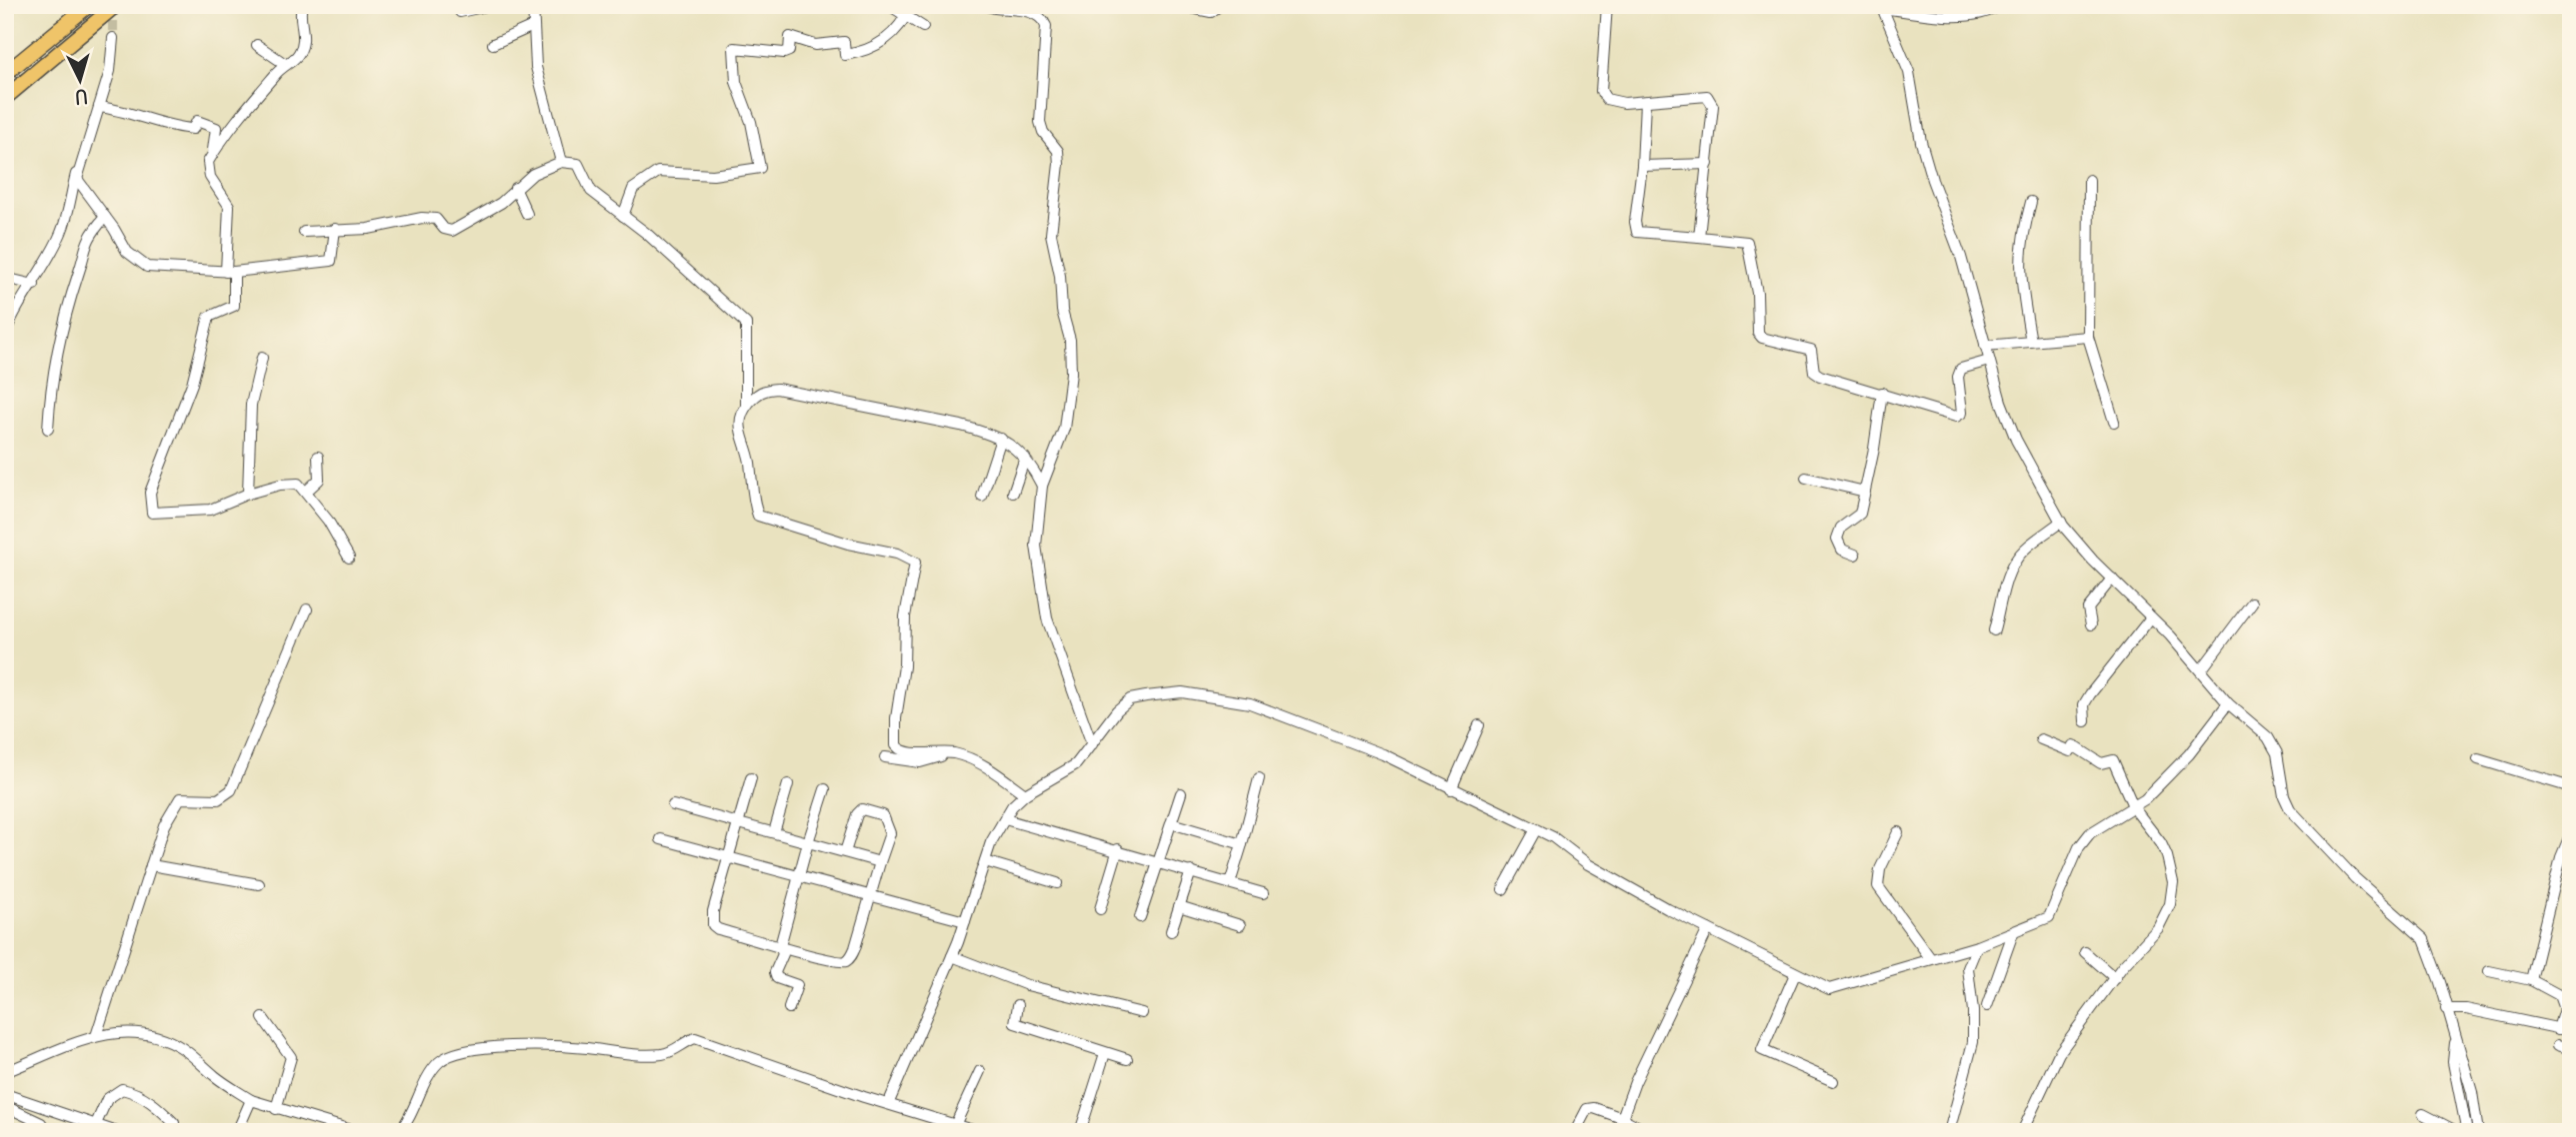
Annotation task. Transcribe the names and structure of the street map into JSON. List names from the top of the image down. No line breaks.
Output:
{"north":"bottom"}
